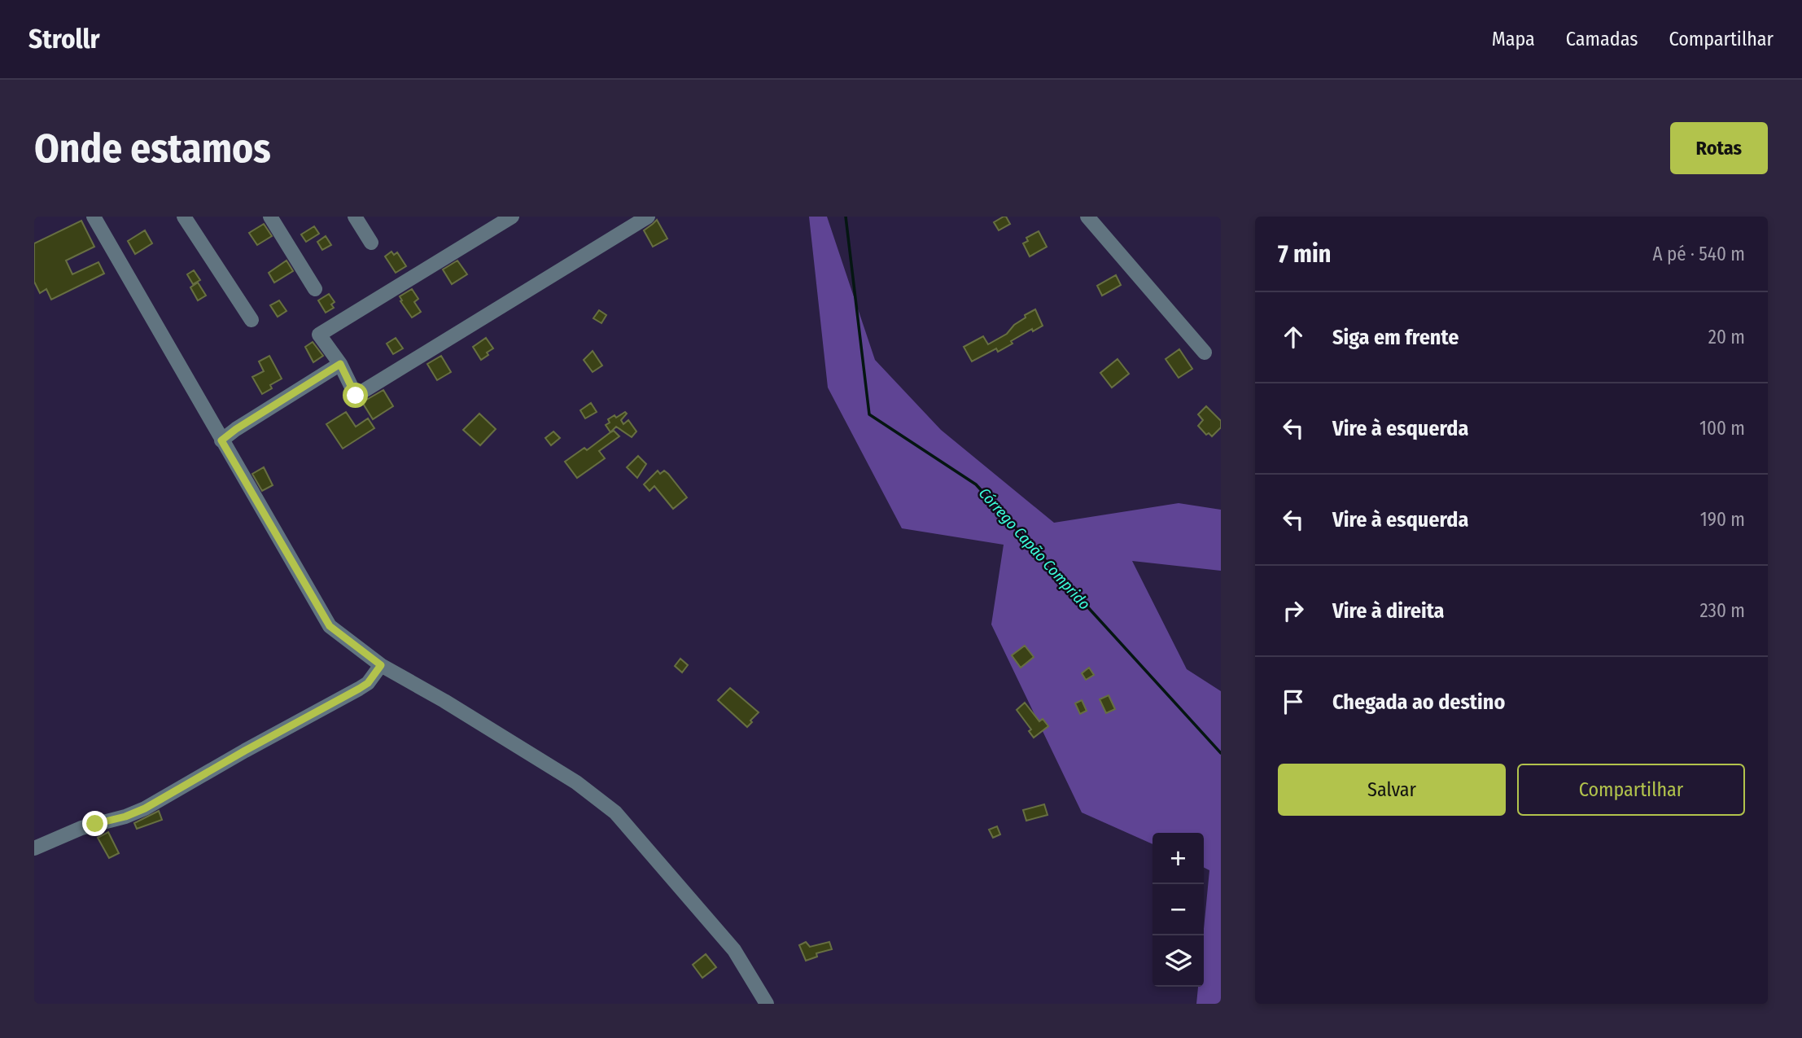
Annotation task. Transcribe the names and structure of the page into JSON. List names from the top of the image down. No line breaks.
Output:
{"water":["Córrego Capão Comprido"],"page":{"header":"Strollr","nav":["Mapa","Camadas","Compartilhar"],"buttons":["Rotas",["Salvar","Compartilhar"]],"title":"Onde estamos","heading":["7 min","A pé · 540 m"],"list":[["Siga em frente","20 m"],["Vire à esquerda","100 m"],["Vire à esquerda","190 m"],["Vire à direita","230 m"],"Chegada ao destino"],"map_buttons":["+","−"]}}
